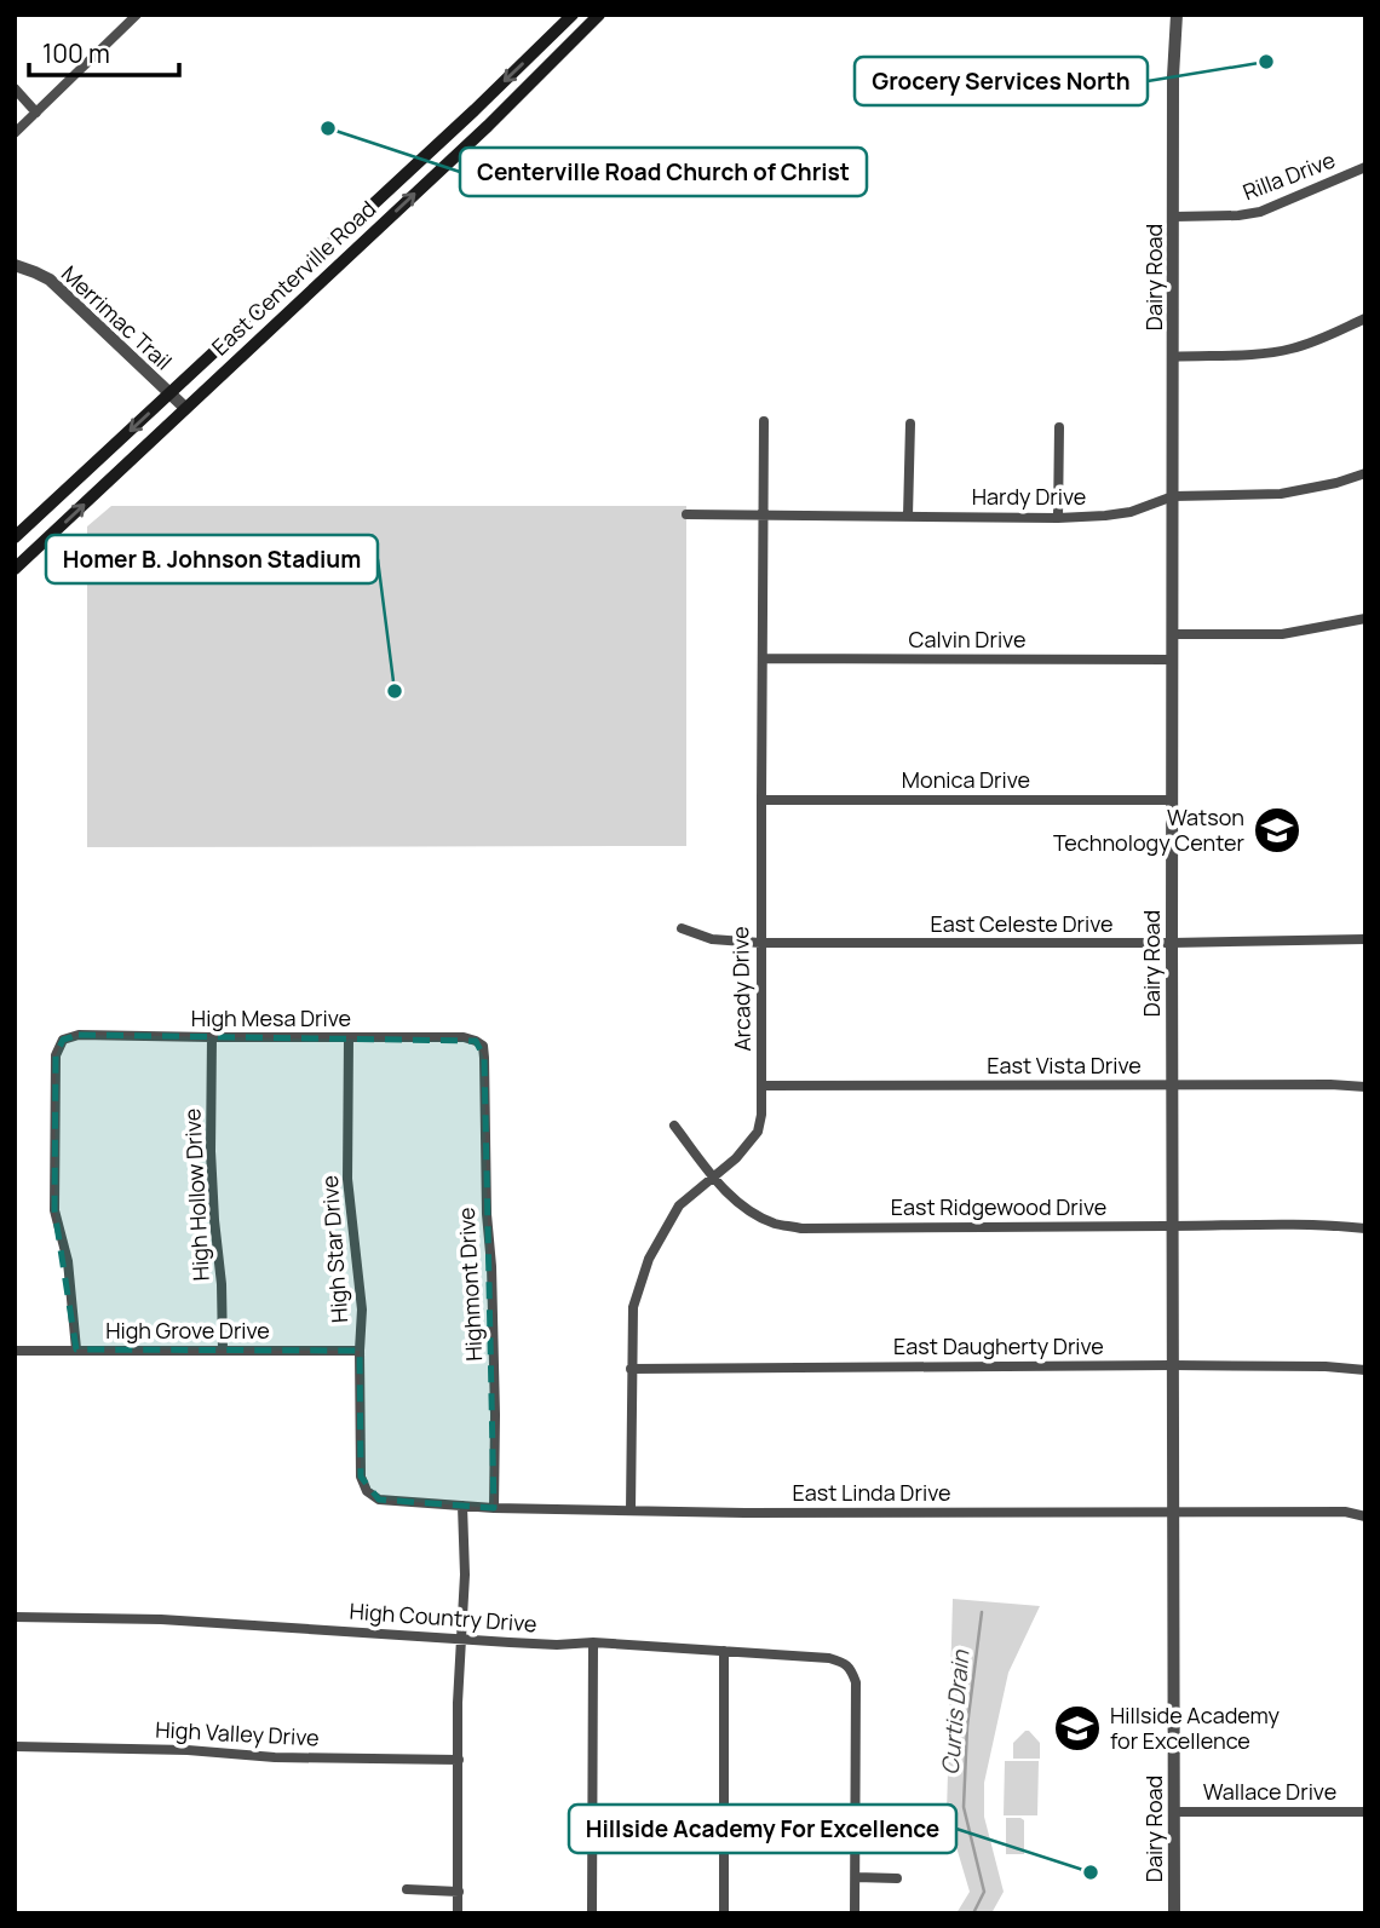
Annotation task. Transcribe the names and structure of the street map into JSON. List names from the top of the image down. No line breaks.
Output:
{"streets":{"main road":["East Centerville Road"],"street":["Rilla Drive","Dairy Road","Merrimac Trail","Hardy Drive","Calvin Drive","Monica Drive","East Celeste Drive","Arcady Drive","High Mesa Drive","East Vista Drive","High Hollow Drive","East Ridgewood Drive","High Star Drive","Highmont Drive","High Grove Drive","East Daugherty Drive","East Linda Drive","High Country Drive","High Valley Drive","Wallace Drive"]},"crossings":[["Rilla Drive","Dairy Road"],["Dairy Road","Hardy Drive"],["Dairy Road","Calvin Drive"],["Dairy Road","Monica Drive"],["Dairy Road","East Celeste Drive"],["Dairy Road","East Vista Drive"],["Dairy Road","East Ridgewood Drive"],["Dairy Road","East Daugherty Drive"],["Dairy Road","East Linda Drive"],["Dairy Road","Wallace Drive"],["East Centerville Road","Merrimac Trail"],["Hardy Drive","Arcady Drive"],["Calvin Drive","Arcady Drive"],["Monica Drive","Arcady Drive"],["East Celeste Drive","Arcady Drive"],["Arcady Drive","East Vista Drive"],["Arcady Drive","East Ridgewood Drive"],["Arcady Drive","East Daugherty Drive"],["Arcady Drive","East Linda Drive"],["High Mesa Drive","High Hollow Drive"],["High Mesa Drive","High Star Drive"],["High Mesa Drive","Highmont Drive"],["High Mesa Drive","High Grove Drive"],["High Hollow Drive","High Grove Drive"],["High Star Drive","High Grove Drive"],["High Star Drive","East Linda Drive"],["Highmont Drive","East Linda Drive"]],"water":["Curtis Drain"],"places":{"other":["Grocery Services North","Centerville Road Church of Christ","Homer B. Johnson Stadium","Hillside Academy For Excellence"],"school or university":["Watson Technology Center","Hillside Academy for Excellence"]},"scale_bar":"100 m"}
